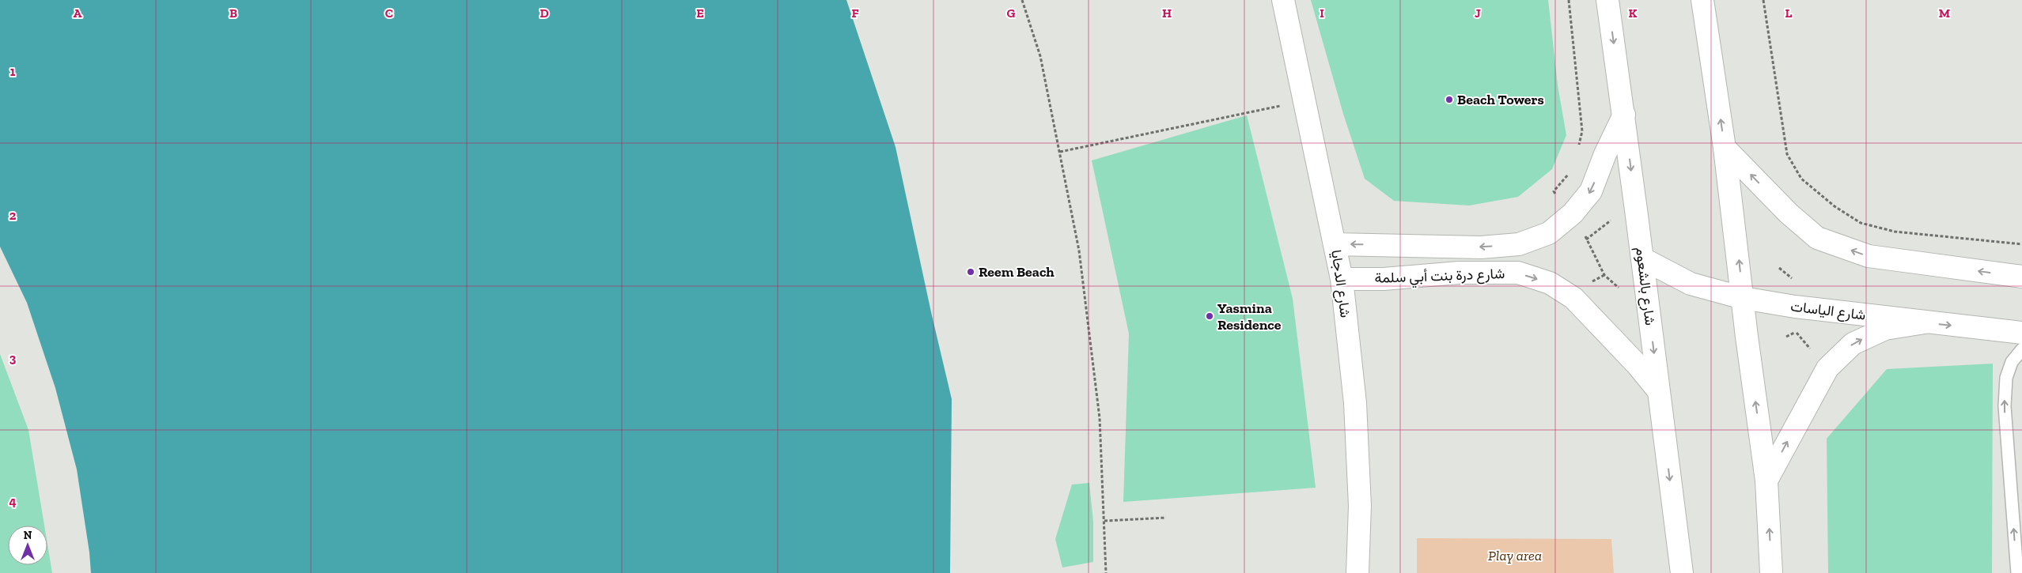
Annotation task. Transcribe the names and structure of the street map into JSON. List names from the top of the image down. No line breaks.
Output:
{"streets":{"street":["شارع درة بنت أبي سلمة","شارع الدجايا","شارع بالشعوم","شارع الياسات"]},"crossings":[["شارع درة بنت أبي سلمة","شارع الدجايا"],["شارع درة بنت أبي سلمة","شارع بالشعوم"],["شارع بالشعوم","شارع الياسات"]],"parks":["Play area"],"places":["Beach Towers","Reem Beach","Yasmina Residence"],"north":"top","grid":{"columns":["A","B","C","D","E","F","G","H","I","J","K","L","M"],"rows":["1","2","3","4"]}}
